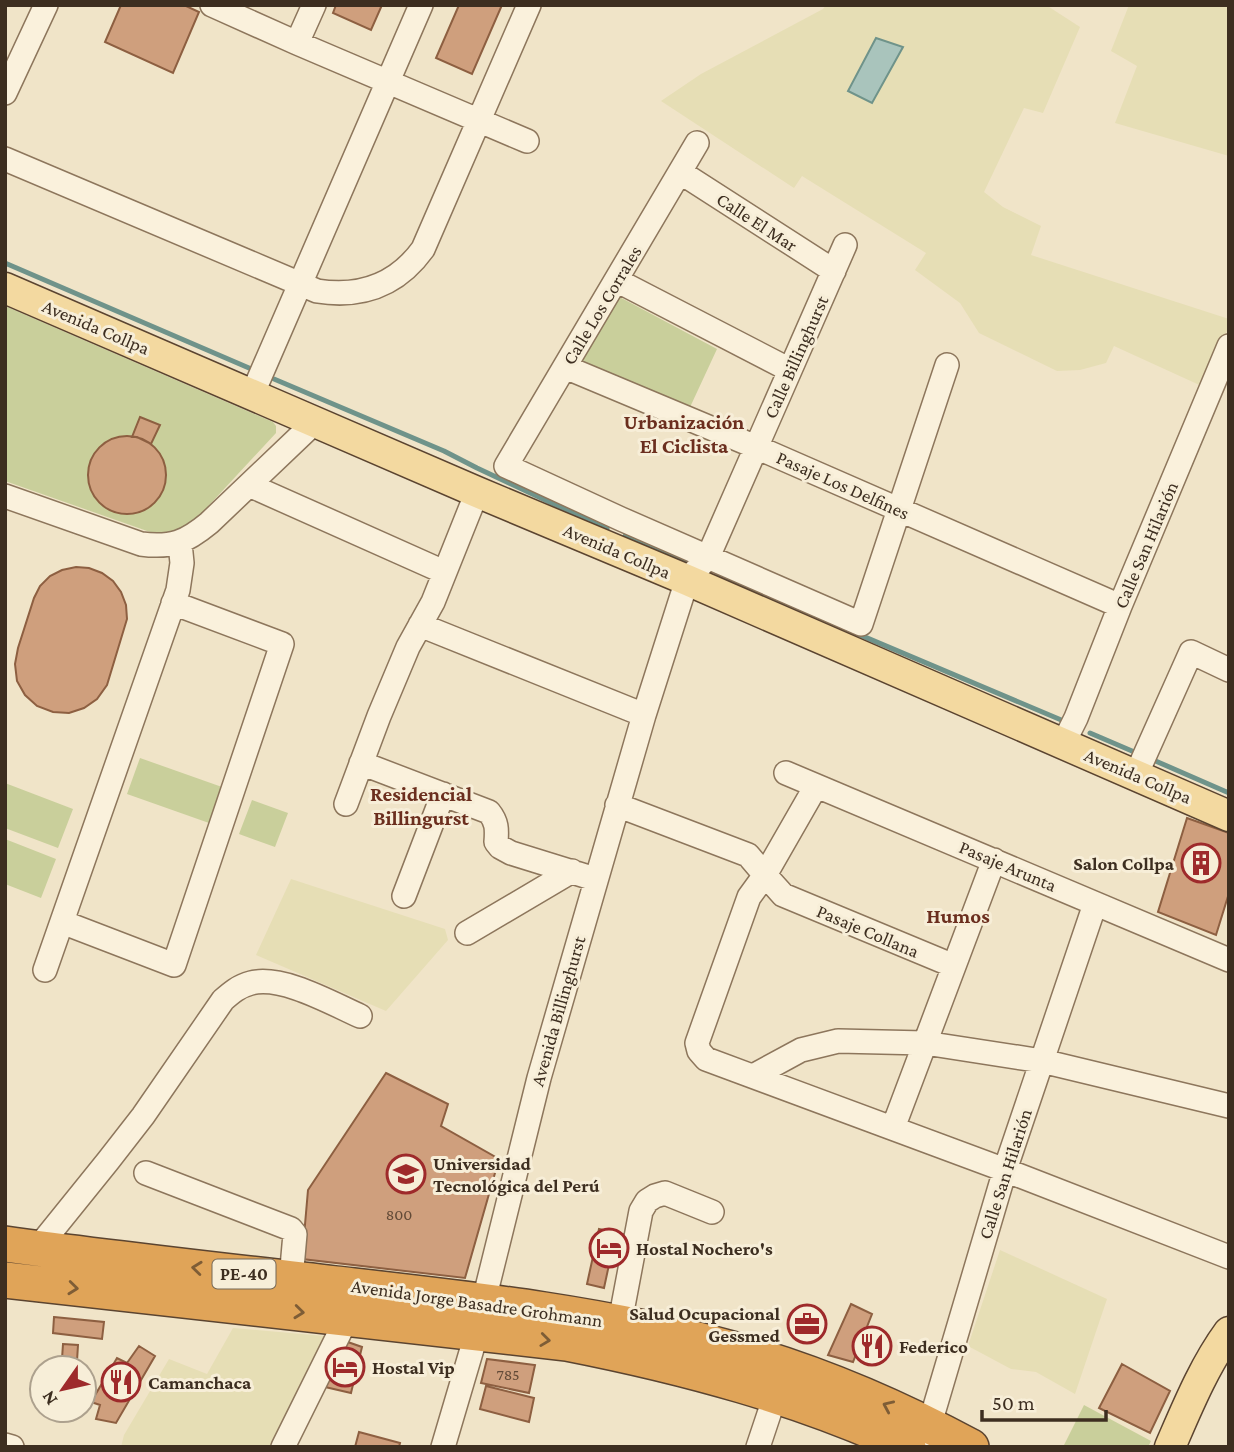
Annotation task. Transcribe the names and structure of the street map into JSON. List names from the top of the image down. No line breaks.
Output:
{"streets":{"highway":["PE-40","Avenida Jorge Basadre Grohmann"],"main road":["Avenida Collpa"],"street":["Calle El Mar","Calle Los Corrales","Calle Billinghurst","Pasaje Los Delfines","Calle San Hilarión","Pasaje Arunta","Pasaje Collana","Avenida Billinghurst"]},"crossings":[["Calle El Mar","Calle Los Corrales"],["Calle El Mar","Calle Billinghurst"],["Calle Los Corrales","Pasaje Los Delfines"],["Avenida Collpa","Calle Billinghurst"],["Avenida Collpa","Calle San Hilarión"],["Avenida Collpa","Avenida Billinghurst"],["Calle Billinghurst","Pasaje Los Delfines"],["Calle Billinghurst","Avenida Billinghurst"],["Pasaje Los Delfines","Calle San Hilarión"],["Calle San Hilarión","Pasaje Arunta"],["Calle San Hilarión","Avenida Jorge Basadre Grohmann"],["Avenida Billinghurst","Avenida Jorge Basadre Grohmann"]],"districts":["Urbanización El Ciclista","Residencial Billingurst","Humos"],"places":{"building":["Salon Collpa"],"school or university":["Universidad Tecnológica del Perú"],"hotel":["Hostal Nochero's","Hostal Vip"],"office":["Salud Ocupacional Gessmed"],"restaurant":["Federico","Camanchaca"]},"house_numbers":["800","785"],"scale_bar":"50 m","north":"bottom left"}
